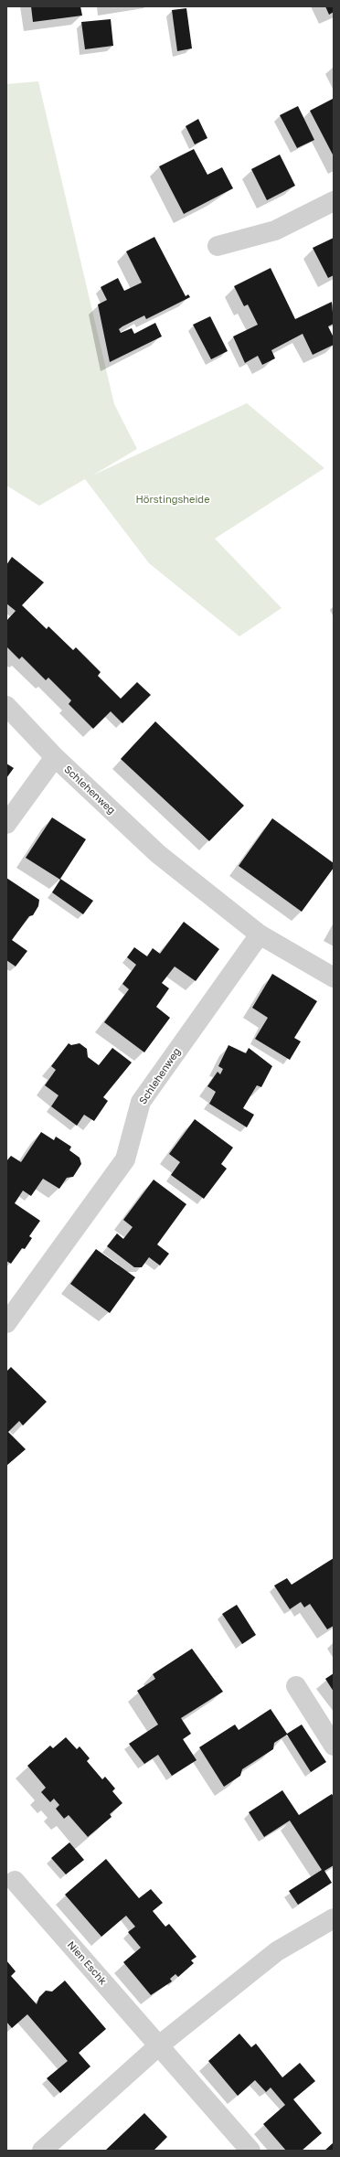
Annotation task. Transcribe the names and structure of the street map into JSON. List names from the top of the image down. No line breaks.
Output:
{"streets":{"street":["Schlehenweg","Nien Eschk"]},"parks":["Hörstingsheide"]}
